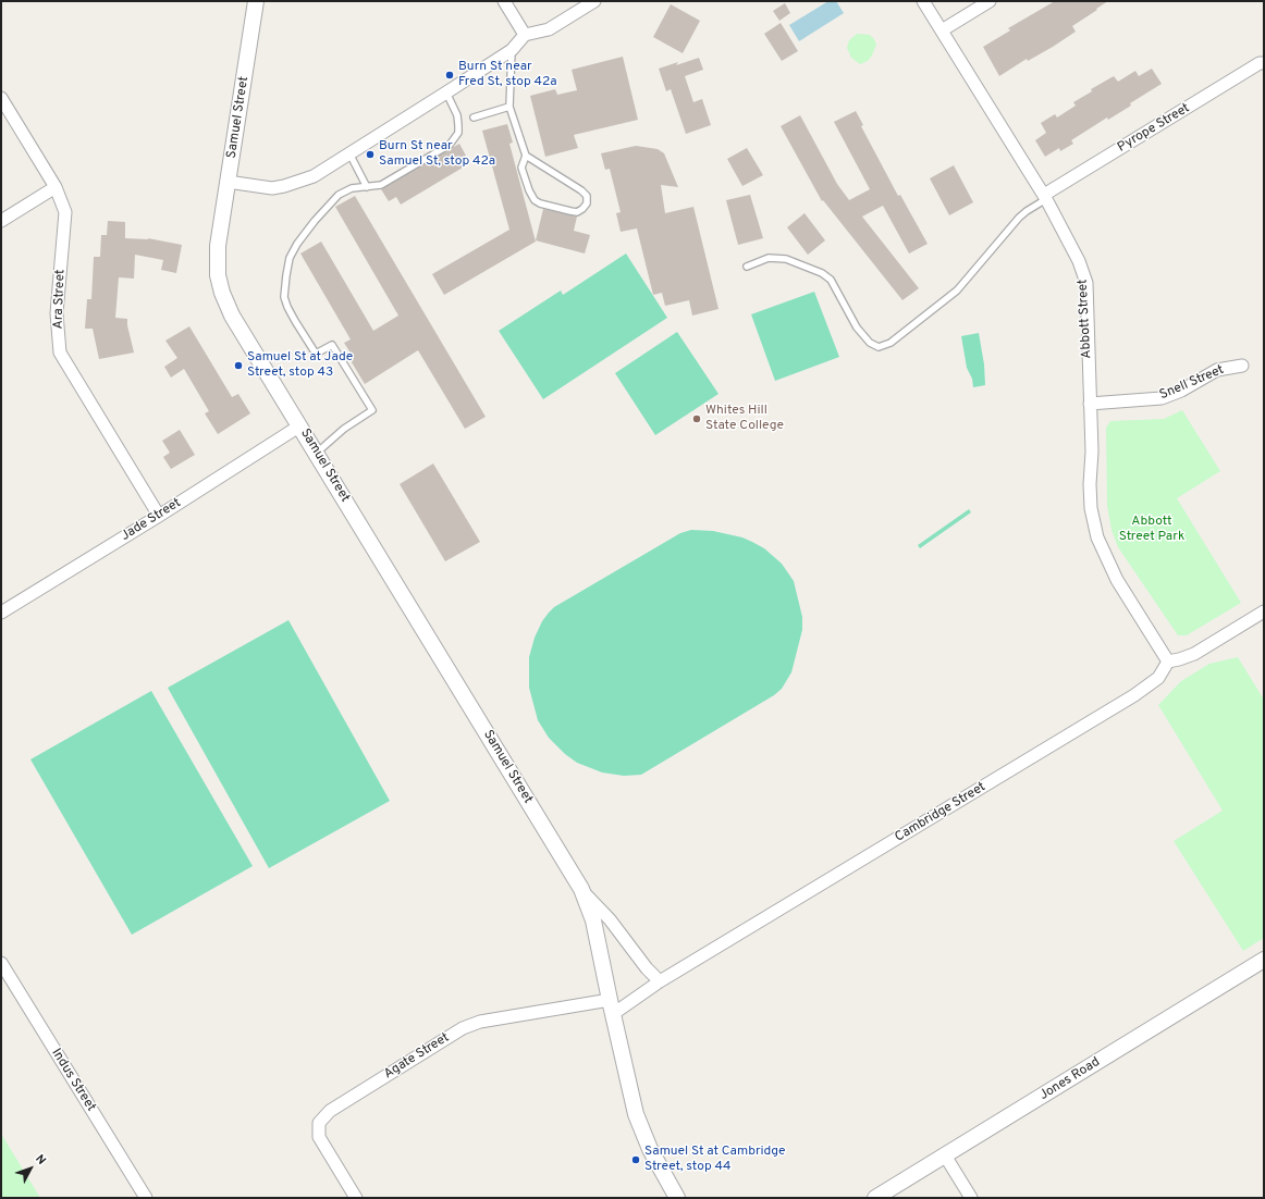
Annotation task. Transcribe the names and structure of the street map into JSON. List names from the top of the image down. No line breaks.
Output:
{"streets":{"street":["Samuel Street","Pyrope Street","Ara Street","Abbott Street","Snell Street","Jade Street","Cambridge Street","Agate Street","Jones Road","Indus Street"]},"crossings":[["Samuel Street","Jade Street"],["Samuel Street","Cambridge Street"],["Samuel Street","Agate Street"],["Pyrope Street","Abbott Street"],["Ara Street","Jade Street"],["Abbott Street","Snell Street"],["Abbott Street","Cambridge Street"],["Cambridge Street","Agate Street"]],"parks":["Abbott Street Park"],"places":["Burn St near Fred St, stop 42a","Burn St near Samuel St, stop 42a","Samuel St at Jade Street, stop 43","Whites Hill State College","Samuel St at Cambridge Street, stop 44"],"north":"top right"}
